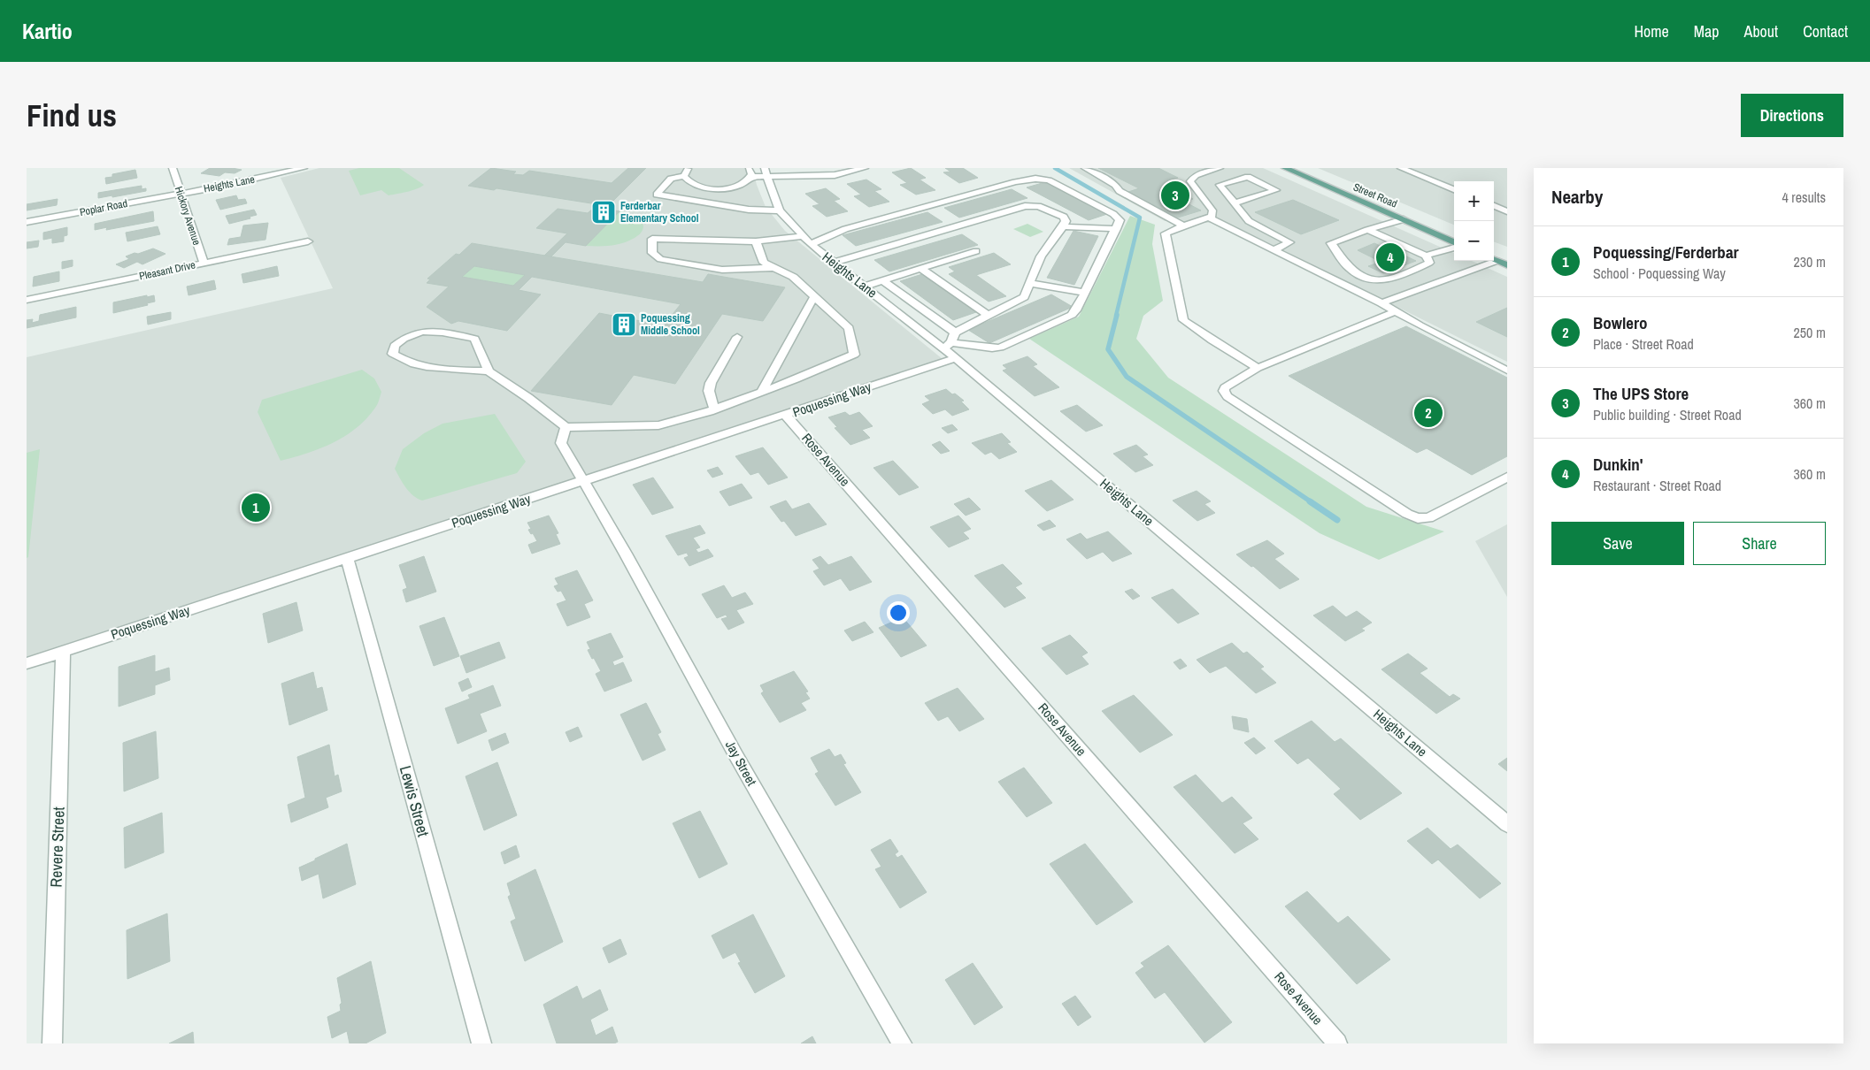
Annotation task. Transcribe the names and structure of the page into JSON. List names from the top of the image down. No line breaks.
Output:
{"streets":{"main road":["Street Road"],"street":["Heights Lane","Poplar Road","Hickory Avenue","Pleasant Drive","Poquessing Way","Rose Avenue","Jay Street","Lewis Street","Revere Street"]},"crossings":[["Heights Lane","Poplar Road"],["Heights Lane","Hickory Avenue"],["Heights Lane","Poquessing Way"],["Poplar Road","Hickory Avenue"],["Hickory Avenue","Pleasant Drive"],["Poquessing Way","Rose Avenue"],["Poquessing Way","Jay Street"],["Poquessing Way","Lewis Street"],["Poquessing Way","Revere Street"]],"places":{"building":["Ferderbar Elementary School","Poquessing Middle School"]},"page":{"header":"Kartio","nav":["Home","Map","About","Contact"],"buttons":["Directions",["Save","Share"]],"title":"Find us","heading":["Nearby","4 results"],"pins":["3","4","2","1"],"map_buttons":["+","−"],"list":[{"mark":"1","name":"Poquessing/Ferderbar","note":"School · Poquessing Way","value":"230 m"},{"mark":"2","name":"Bowlero","note":"Place · Street Road","value":"250 m"},{"mark":"3","name":"The UPS Store","note":"Public building · Street Road","value":"360 m"},{"mark":"4","name":"Dunkin'","note":"Restaurant · Street Road","value":"360 m"}]}}
